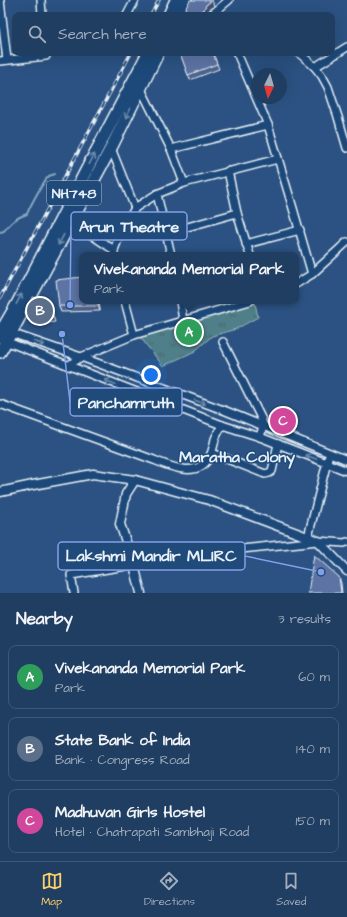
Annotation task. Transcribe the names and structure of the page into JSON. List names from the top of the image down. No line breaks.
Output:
{"streets":{"highway":["NH748"]},"districts":["Maratha Colony"],"places":["Arun Theatre","Panchamruth","Lakshmi Mandir MLIRC"],"north":"bottom","page":{"search":"Search here","popup":["Vivekananda Memorial Park","Park"],"pins":["B","A","C"],"heading":["Nearby","3 results"],"list":[{"mark":"A","name":"Vivekananda Memorial Park","note":"Park","value":"60 m"},{"mark":"B","name":"State Bank of India","note":"Bank · Congress Road","value":"140 m"},{"mark":"C","name":"Madhuvan Girls Hostel","note":"Hotel · Chatrapati Sambhaji Road","value":"150 m"}],"nav":["Map","Directions","Saved"]}}
